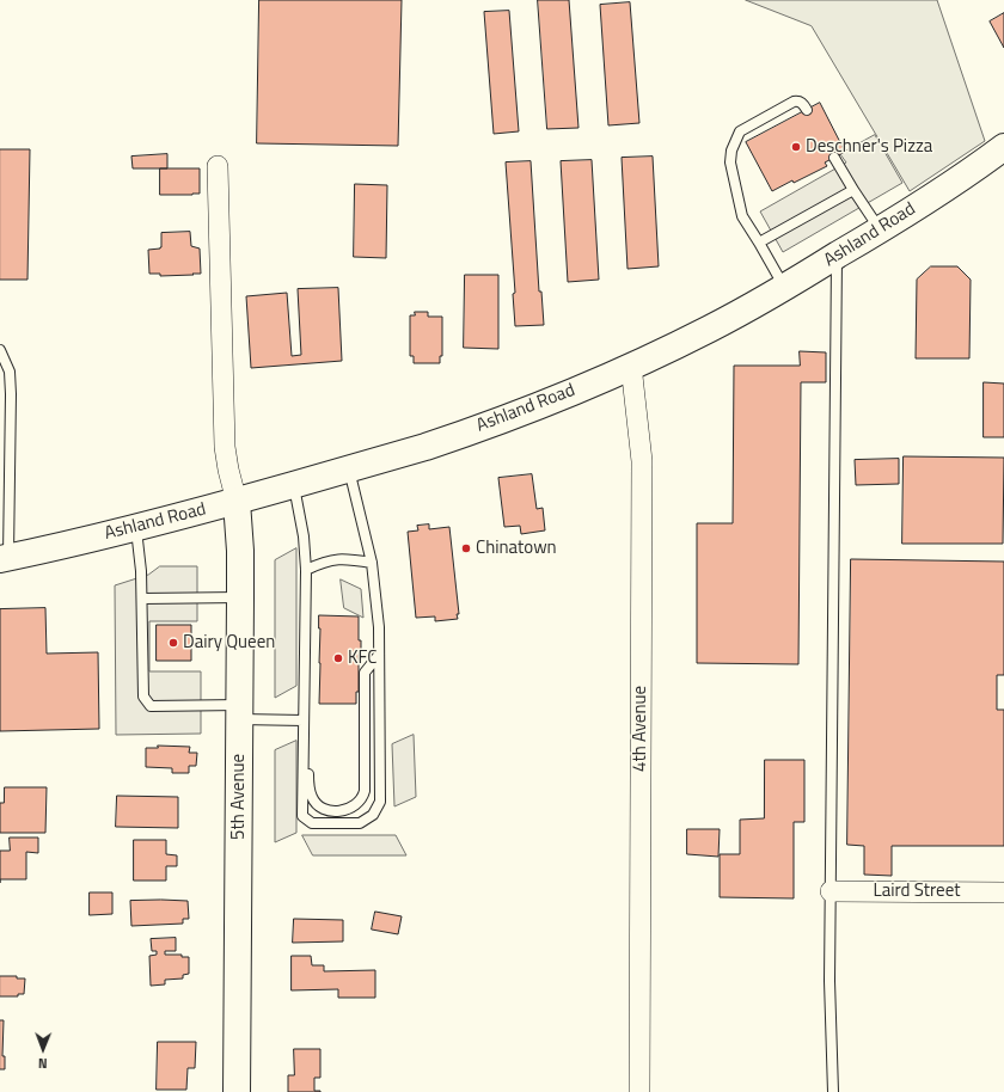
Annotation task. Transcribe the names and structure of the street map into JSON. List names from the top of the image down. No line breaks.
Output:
{"streets":{"main road":["Ashland Road","5th Avenue"],"street":["4th Avenue","Laird Street"]},"crossings":[["Ashland Road","4th Avenue"],["Ashland Road","5th Avenue"]],"places":["Deschner's Pizza","Chinatown","Dairy Queen","KFC"],"north":"bottom"}
